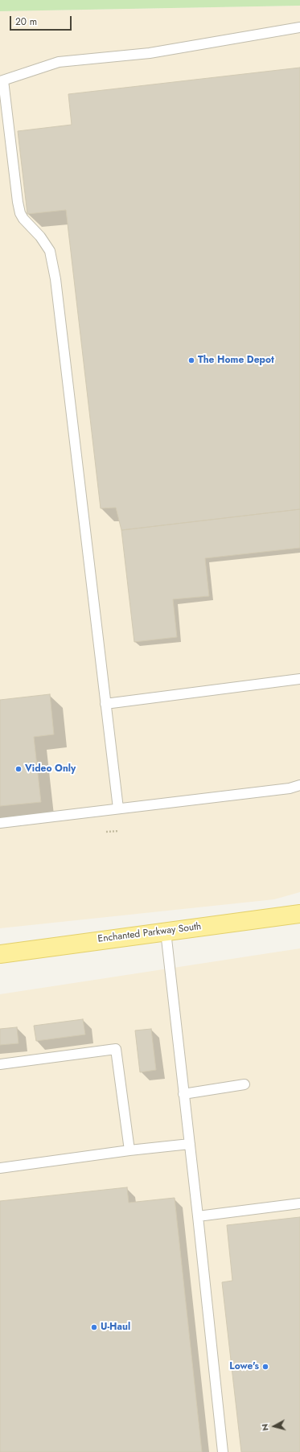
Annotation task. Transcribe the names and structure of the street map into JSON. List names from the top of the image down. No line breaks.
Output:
{"streets":{"main road":["Enchanted Parkway South"]},"places":["The Home Depot","Video Only","U-Haul","Lowe's"],"scale_bar":"20 m","north":"left"}
